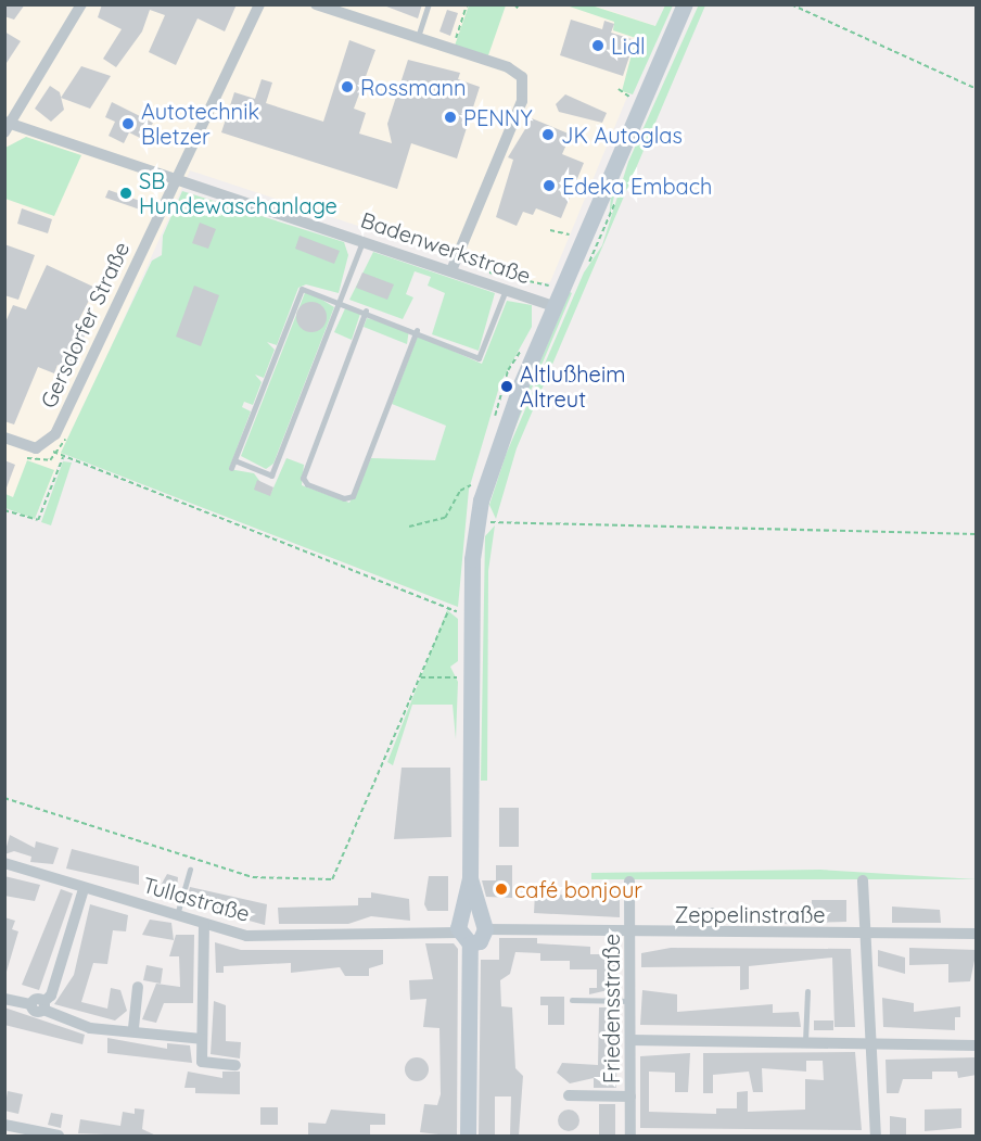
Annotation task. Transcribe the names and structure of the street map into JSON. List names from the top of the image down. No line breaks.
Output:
{"streets":{"street":["Badenwerkstraße","Gersdorfer Straße","Tullastraße","Zeppelinstraße","Friedensstraße"]},"crossings":[["Badenwerkstraße","Gersdorfer Straße"],["Tullastraße","Zeppelinstraße"],["Zeppelinstraße","Friedensstraße"]],"places":["Lidl","Rossmann","PENNY","Autotechnik Bletzer","JK Autoglas","Edeka Embach","SB Hundewaschanlage","Altlußheim Altreut","café bonjour"]}
